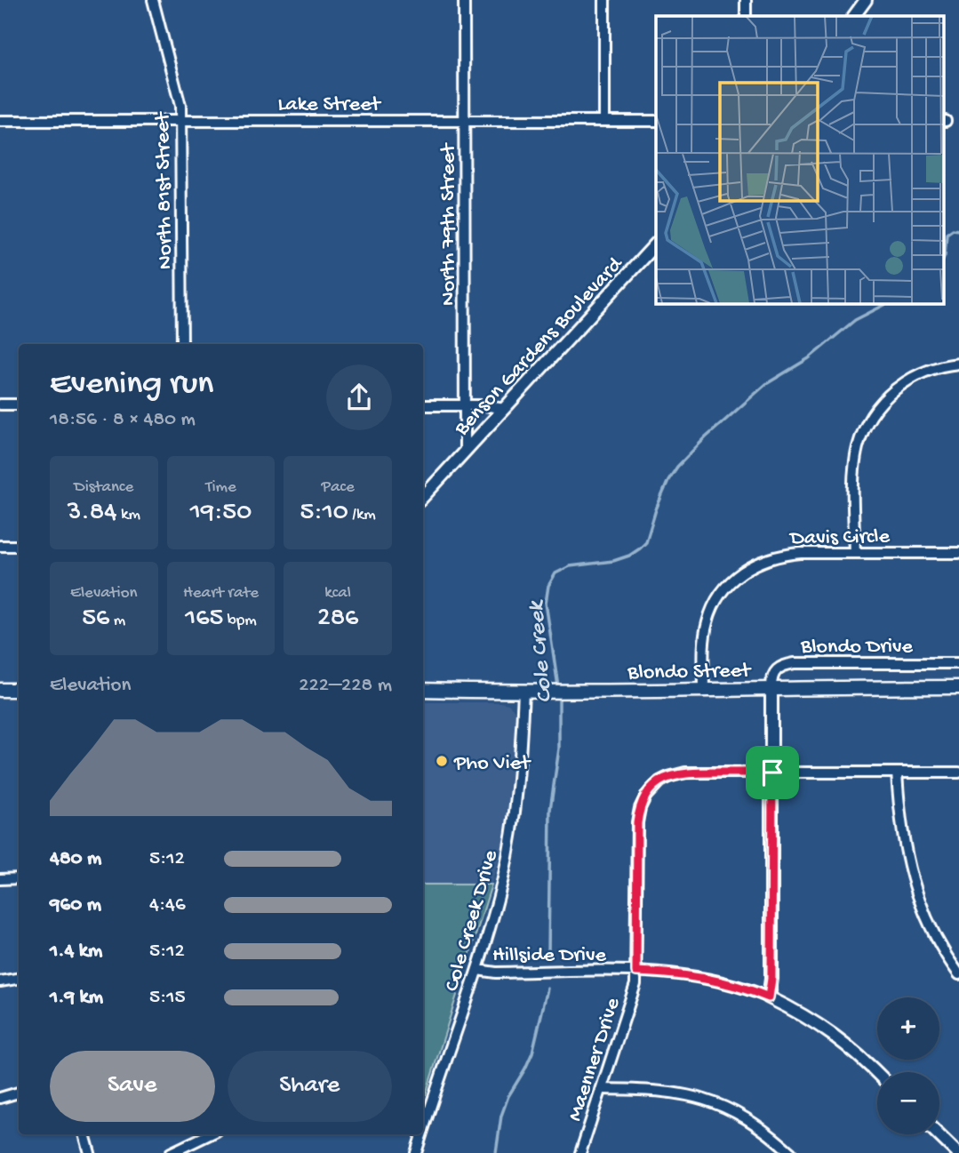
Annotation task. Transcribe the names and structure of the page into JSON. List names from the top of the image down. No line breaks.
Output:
{"streets":{"main road":["Blondo Street"],"street":["Lake Street","North 81st Street","North 79th Street","Benson Gardens Boulevard","Davis Circle","Blondo Drive","Cole Creek Drive","Hillside Drive","Maenner Drive"]},"crossings":[["Lake Street","North 81st Street"],["Lake Street","North 79th Street"],["North 79th Street","Benson Gardens Boulevard"],["Davis Circle","Blondo Street"],["Blondo Drive","Blondo Street"],["Blondo Street","Cole Creek Drive"],["Cole Creek Drive","Hillside Drive"],["Hillside Drive","Maenner Drive"]],"water":["Cole Creek"],"places":["Pho Viet"],"page":{"heading":["Evening run","18:56 · 8 × 480 m"],"stats":[["Distance","3.84 km"],["Time","19:50"],["Pace","5:10 /km"],["Elevation","56 m"],["Heart rate","165 bpm"],["kcal","286"]],"chart":["Elevation","222–228 m"],"list":[{"name":"480 m","note":"5:12"},{"name":"960 m","note":"4:46"},{"name":"1.4 km","note":"5:12"},{"name":"1.9 km","note":"5:15"}],"map_buttons":["+","−"],"buttons":["Save","Share"]}}
